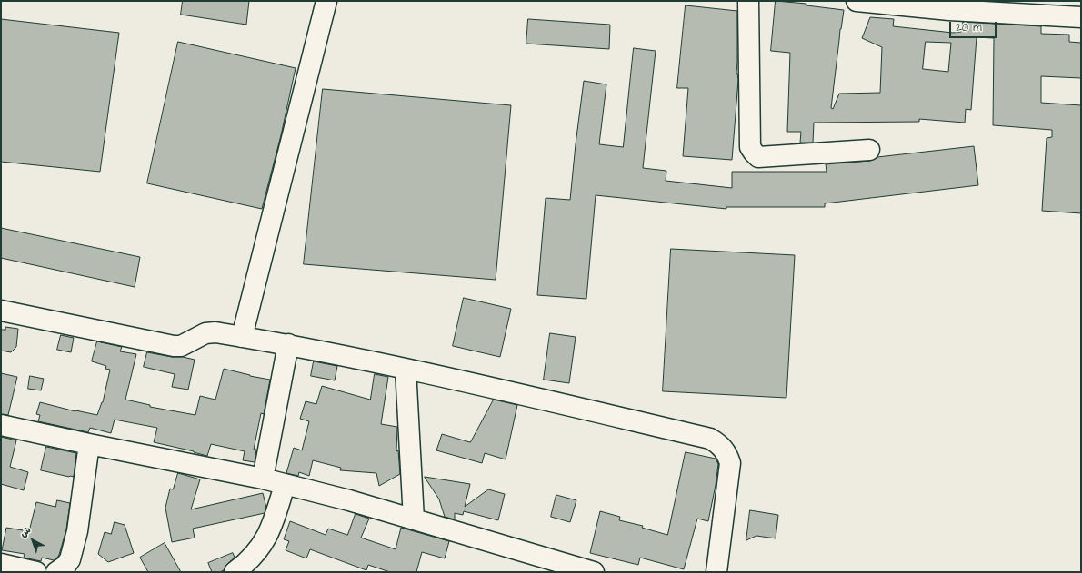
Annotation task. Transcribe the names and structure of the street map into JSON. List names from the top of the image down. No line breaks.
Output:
{"scale_bar":"20 m","north":"top left"}
